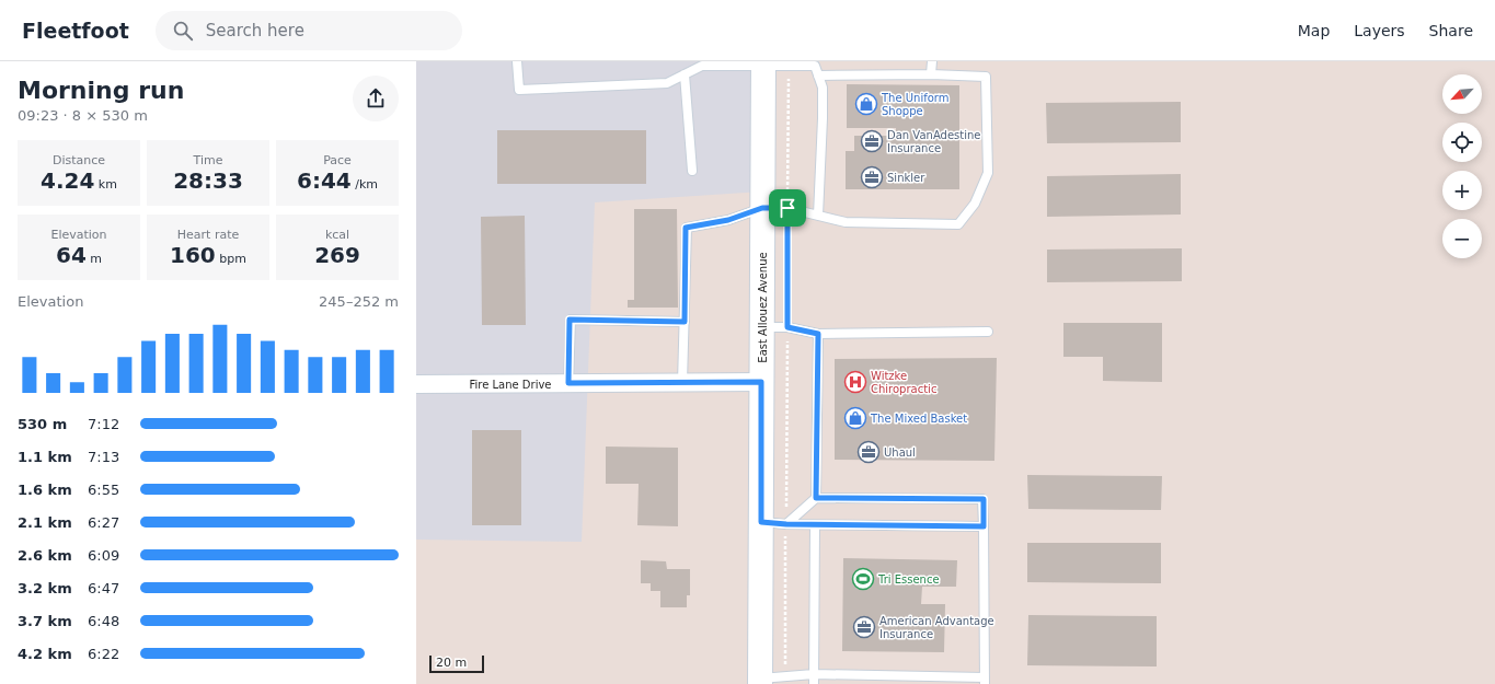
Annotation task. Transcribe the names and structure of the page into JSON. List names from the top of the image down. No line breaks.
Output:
{"streets":{"street":["East Allouez Avenue","Fire Lane Drive"]},"crossings":[["East Allouez Avenue","Fire Lane Drive"]],"places":{"shop":["The Uniform Shoppe","The Mixed Basket"],"office":["Dan VanAdestine Insurance","Sinkler","Uhaul","American Advantage Insurance"],"hospital":["Witzke Chiropractic"],"sports":["Tri Essence"]},"scale_bar":"20 m","north":"bottom left","page":{"header":"Fleetfoot","search":"Search here","nav":["Map","Layers","Share"],"heading":["Morning run","09:23 · 8 × 530 m"],"map_buttons":["+","−"],"stats":[["Distance","4.24 km"],["Time","28:33"],["Pace","6:44 /km"],["Elevation","64 m"],["Heart rate","160 bpm"],["kcal","269"]],"chart":["Elevation","245–252 m"],"list":[{"name":"530 m","note":"7:12"},{"name":"1.1 km","note":"7:13"},{"name":"1.6 km","note":"6:55"},{"name":"2.1 km","note":"6:27"},{"name":"2.6 km","note":"6:09"},{"name":"3.2 km","note":"6:47"},{"name":"3.7 km","note":"6:48"},{"name":"4.2 km","note":"6:22"}],"scale":"20 m"}}
